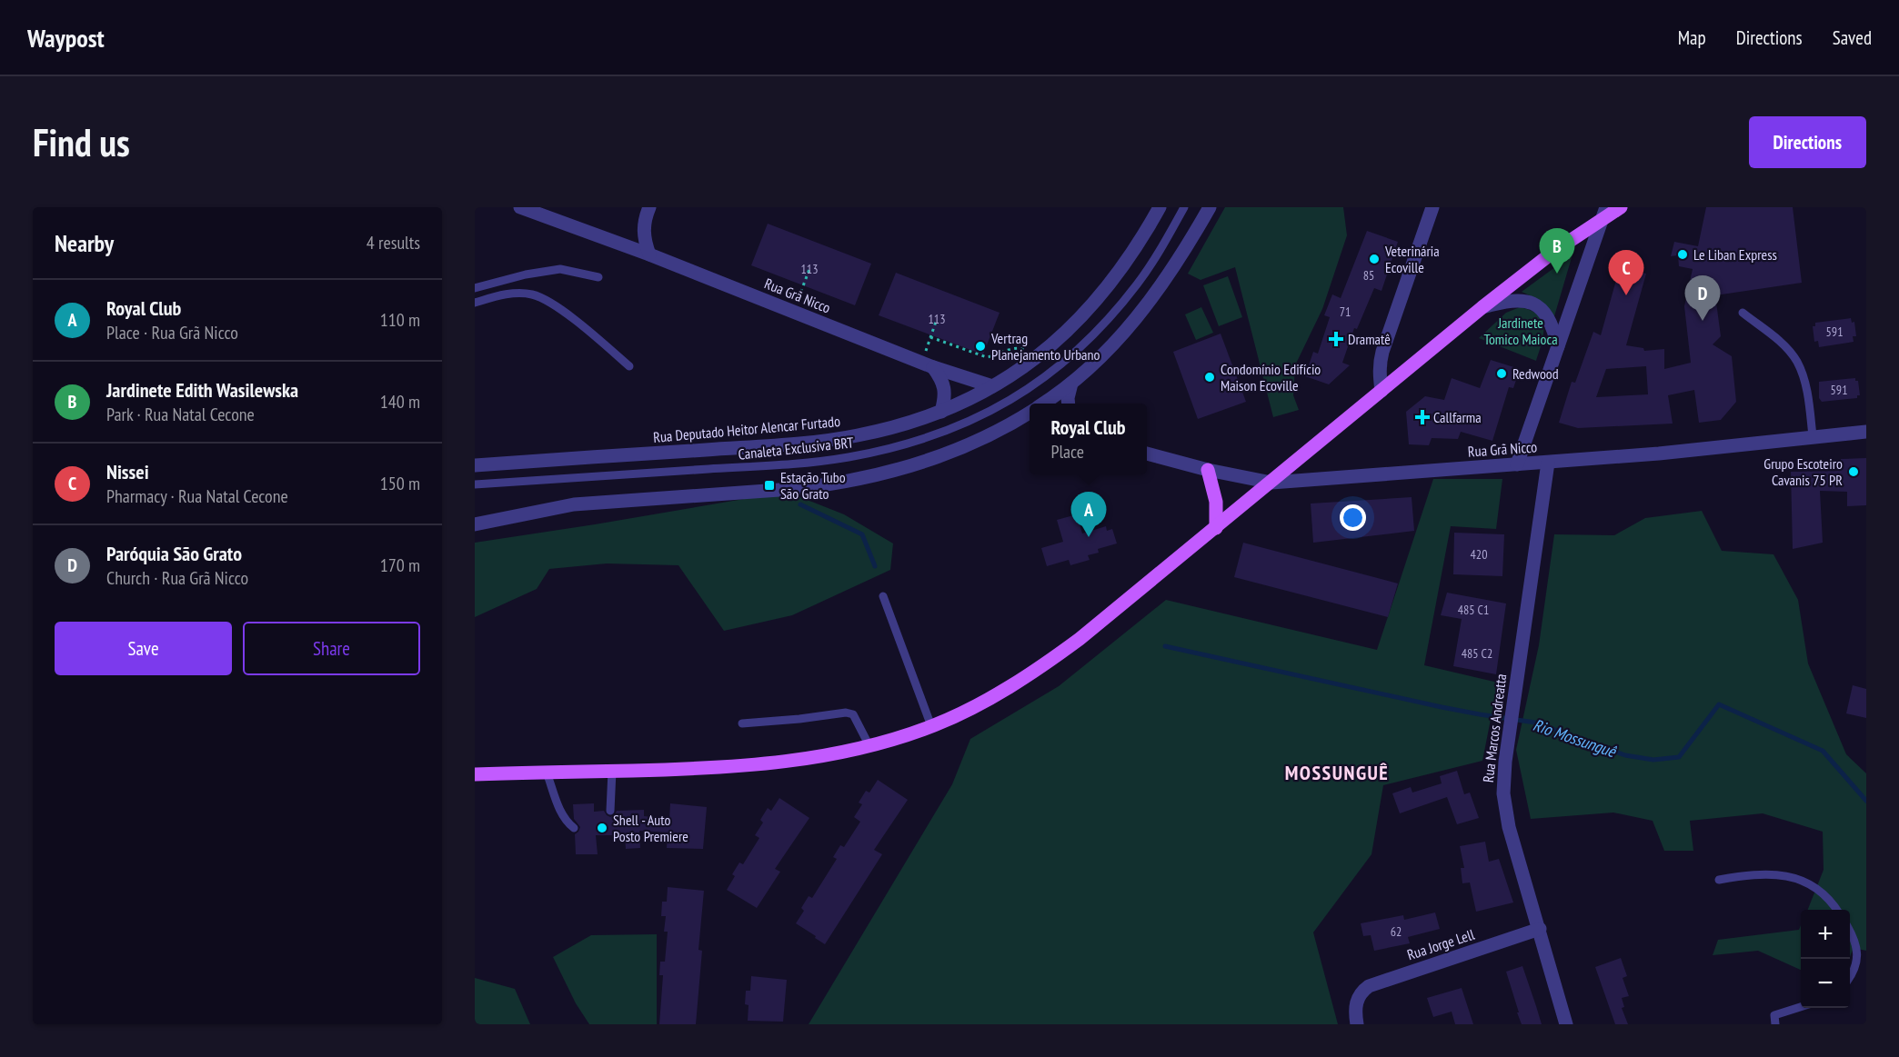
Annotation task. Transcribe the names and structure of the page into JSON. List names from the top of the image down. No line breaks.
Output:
{"streets":{"street":["Rua Grã Nicco","Rua Deputado Heitor Alencar Furtado","Rua Marcos Andreatta","Rua Jorge Lell"],"lane":["Canaleta Exclusiva BRT"]},"crossings":[["Rua Grã Nicco","Rua Deputado Heitor Alencar Furtado"],["Rua Grã Nicco","Rua Marcos Andreatta"],["Rua Marcos Andreatta","Rua Jorge Lell"]],"districts":["MOSSUNGUÊ"],"water":["Rio Mossunguê"],"parks":["Jardinete Tomico Maioca"],"places":{"other":["Le Liban Express","Veterinária Ecoville","Vertrag Planejamento Urbano","Redwood","Condomínio Edifício Maison Ecoville","Grupo Escoteiro Cavanis 75 PR","Shell - Auto Posto Premiere"],"health":["Dramatê","Callfarma"],"transit":["Estação Tubo São Grato"]},"house_numbers":["113","85","71","113","591","591","420","485 C1","485 C2","62"],"page":{"header":"Waypost","nav":["Map","Directions","Saved"],"buttons":["Directions",["Save","Share"]],"title":"Find us","heading":["Nearby","4 results"],"pins":["B","C","D","A"],"list":[{"mark":"A","name":"Royal Club","note":"Place · Rua Grã Nicco","value":"110 m"},{"mark":"B","name":"Jardinete Edith Wasilewska","note":"Park · Rua Natal Cecone","value":"140 m"},{"mark":"C","name":"Nissei","note":"Pharmacy · Rua Natal Cecone","value":"150 m"},{"mark":"D","name":"Paróquia São Grato","note":"Church · Rua Grã Nicco","value":"170 m"}],"popup":["Royal Club","Place"],"map_buttons":["+","−"]}}
